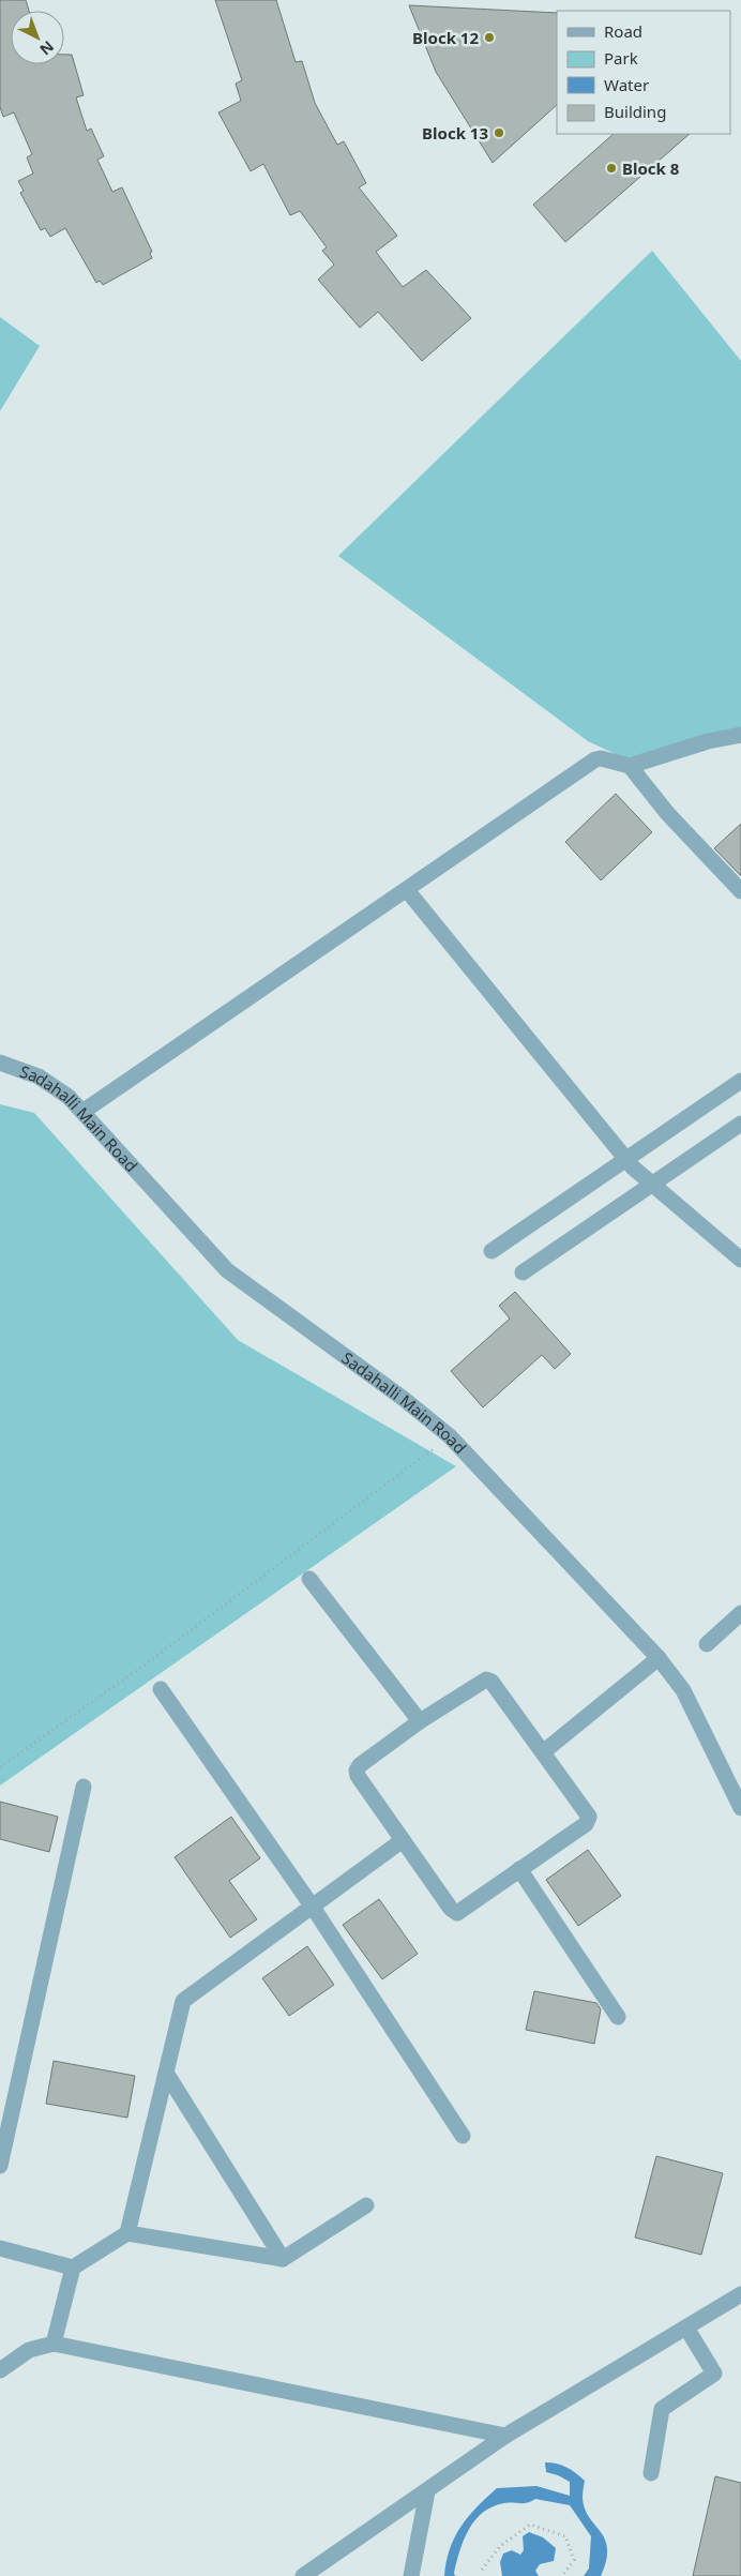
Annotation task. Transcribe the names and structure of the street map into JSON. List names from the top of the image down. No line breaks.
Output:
{"streets":{"street":["Sadahalli Main Road"]},"places":["Block 12","Block 13","Block 8"],"legend":["Road","Park","Water","Building"],"north":"bottom right"}
